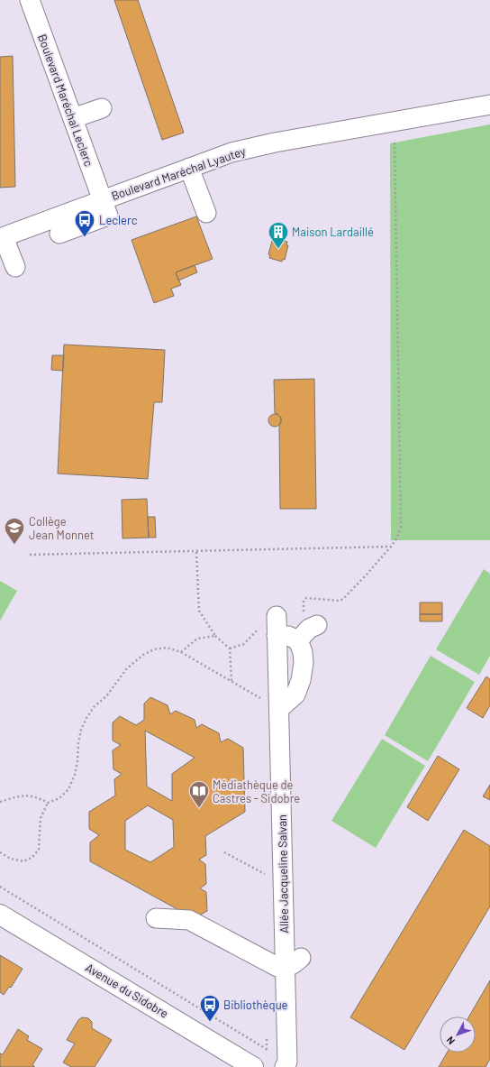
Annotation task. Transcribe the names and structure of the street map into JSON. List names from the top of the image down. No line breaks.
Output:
{"streets":{"main road":["Avenue du Sidobre"],"street":["Boulevard Maréchal Leclerc","Boulevard Maréchal Lyautey","Allée Jacqueline Salvan"]},"crossings":[["Boulevard Maréchal Leclerc","Boulevard Maréchal Lyautey"]],"places":{"bus stop":["Leclerc","Bibliothèque"],"building":["Maison Lardaillé"],"school or university":["Collège Jean Monnet"],"library":["Médiathèque de Castres - Sidobre"]},"north":"bottom left"}
